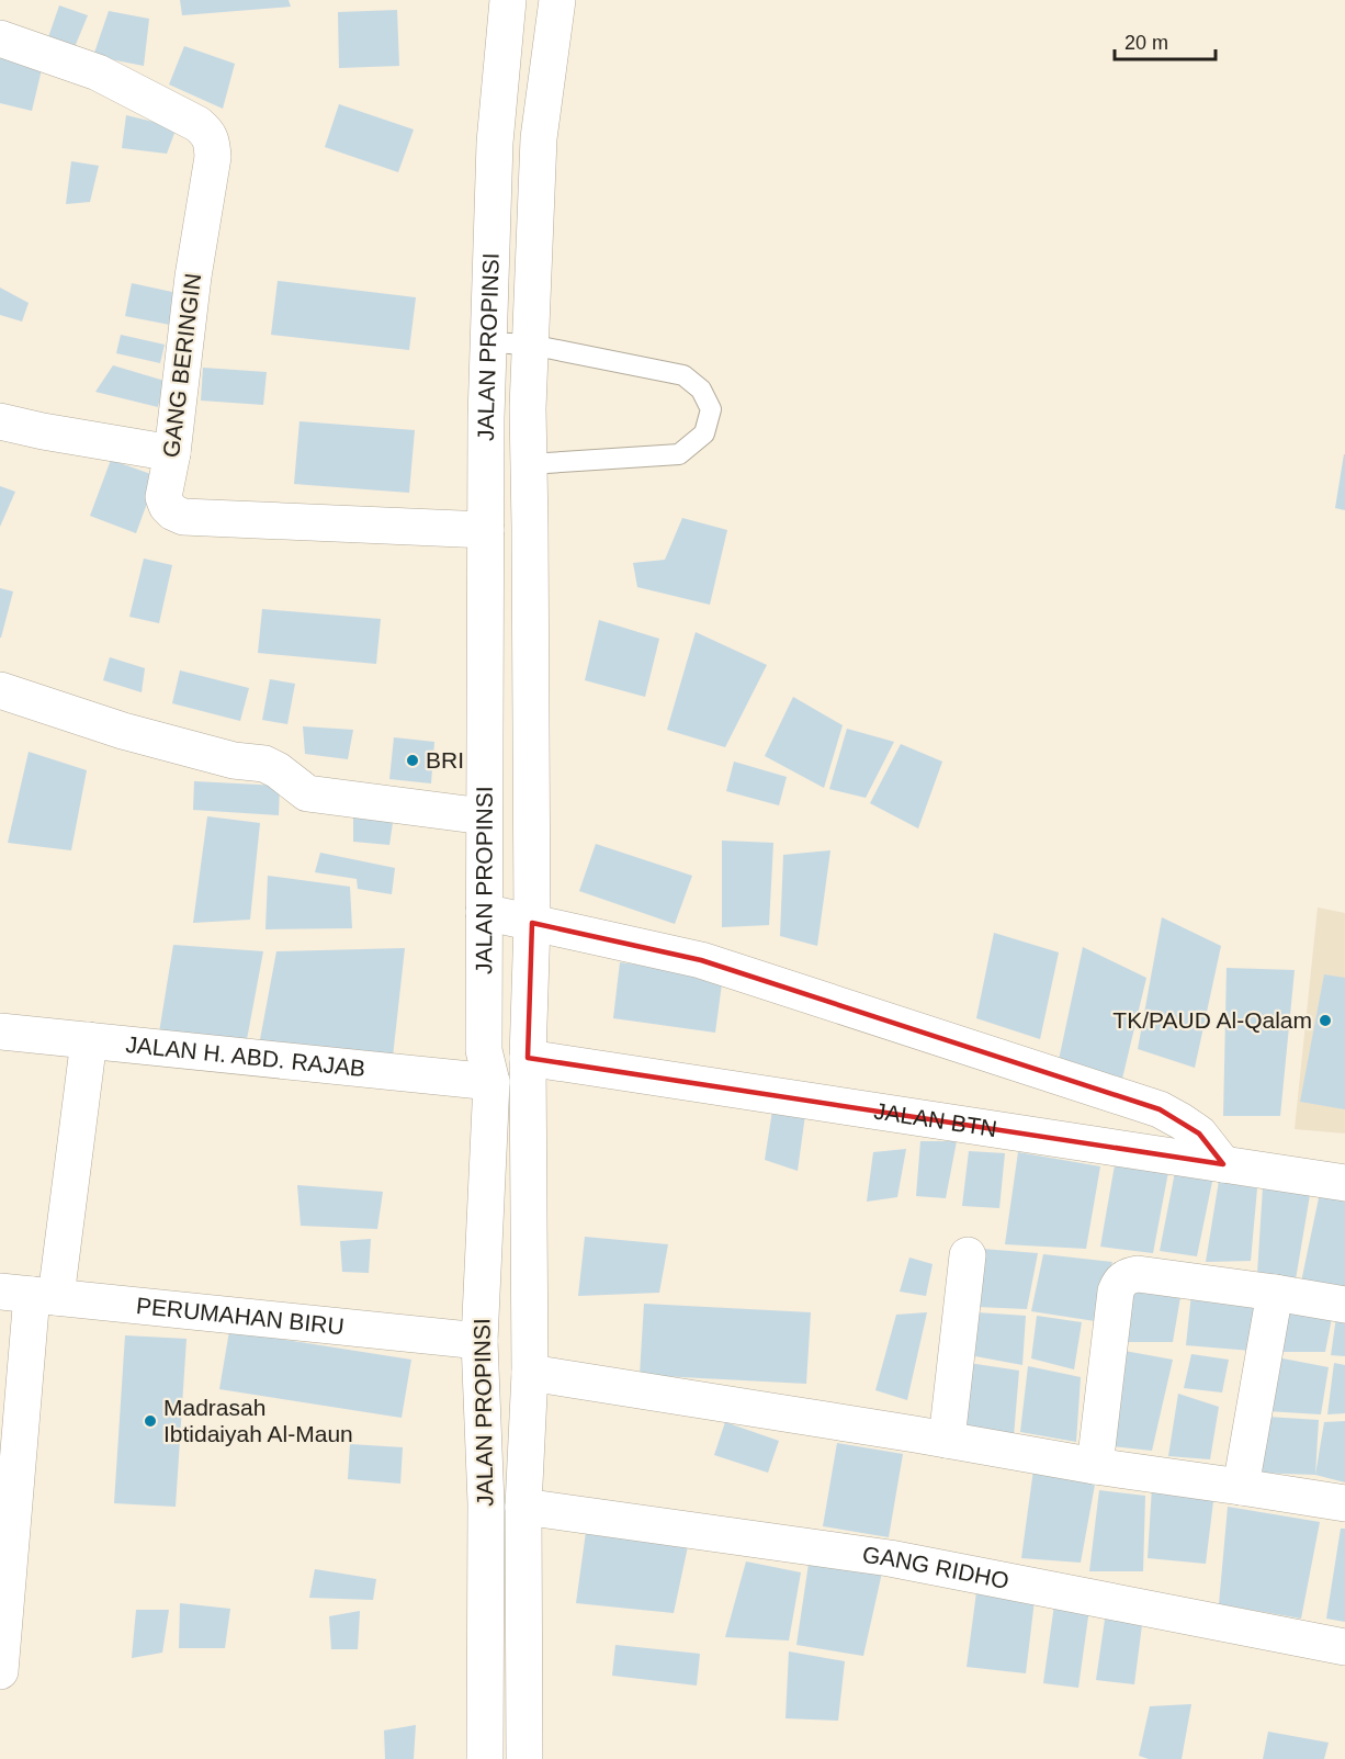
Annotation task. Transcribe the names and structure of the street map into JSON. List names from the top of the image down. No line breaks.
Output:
{"streets":{"main road":["JALAN PROPINSI","GANG BERINGIN","JALAN H. ABD. RAJAB","JALAN BTN","PERUMAHAN BIRU","GANG RIDHO"]},"crossings":[["JALAN PROPINSI","GANG BERINGIN"],["JALAN PROPINSI","JALAN H. ABD. RAJAB"],["JALAN PROPINSI","PERUMAHAN BIRU"]],"places":["BRI","TK/PAUD Al-Qalam","Madrasah Ibtidaiyah Al-Maun"],"scale_bar":"20 m"}
